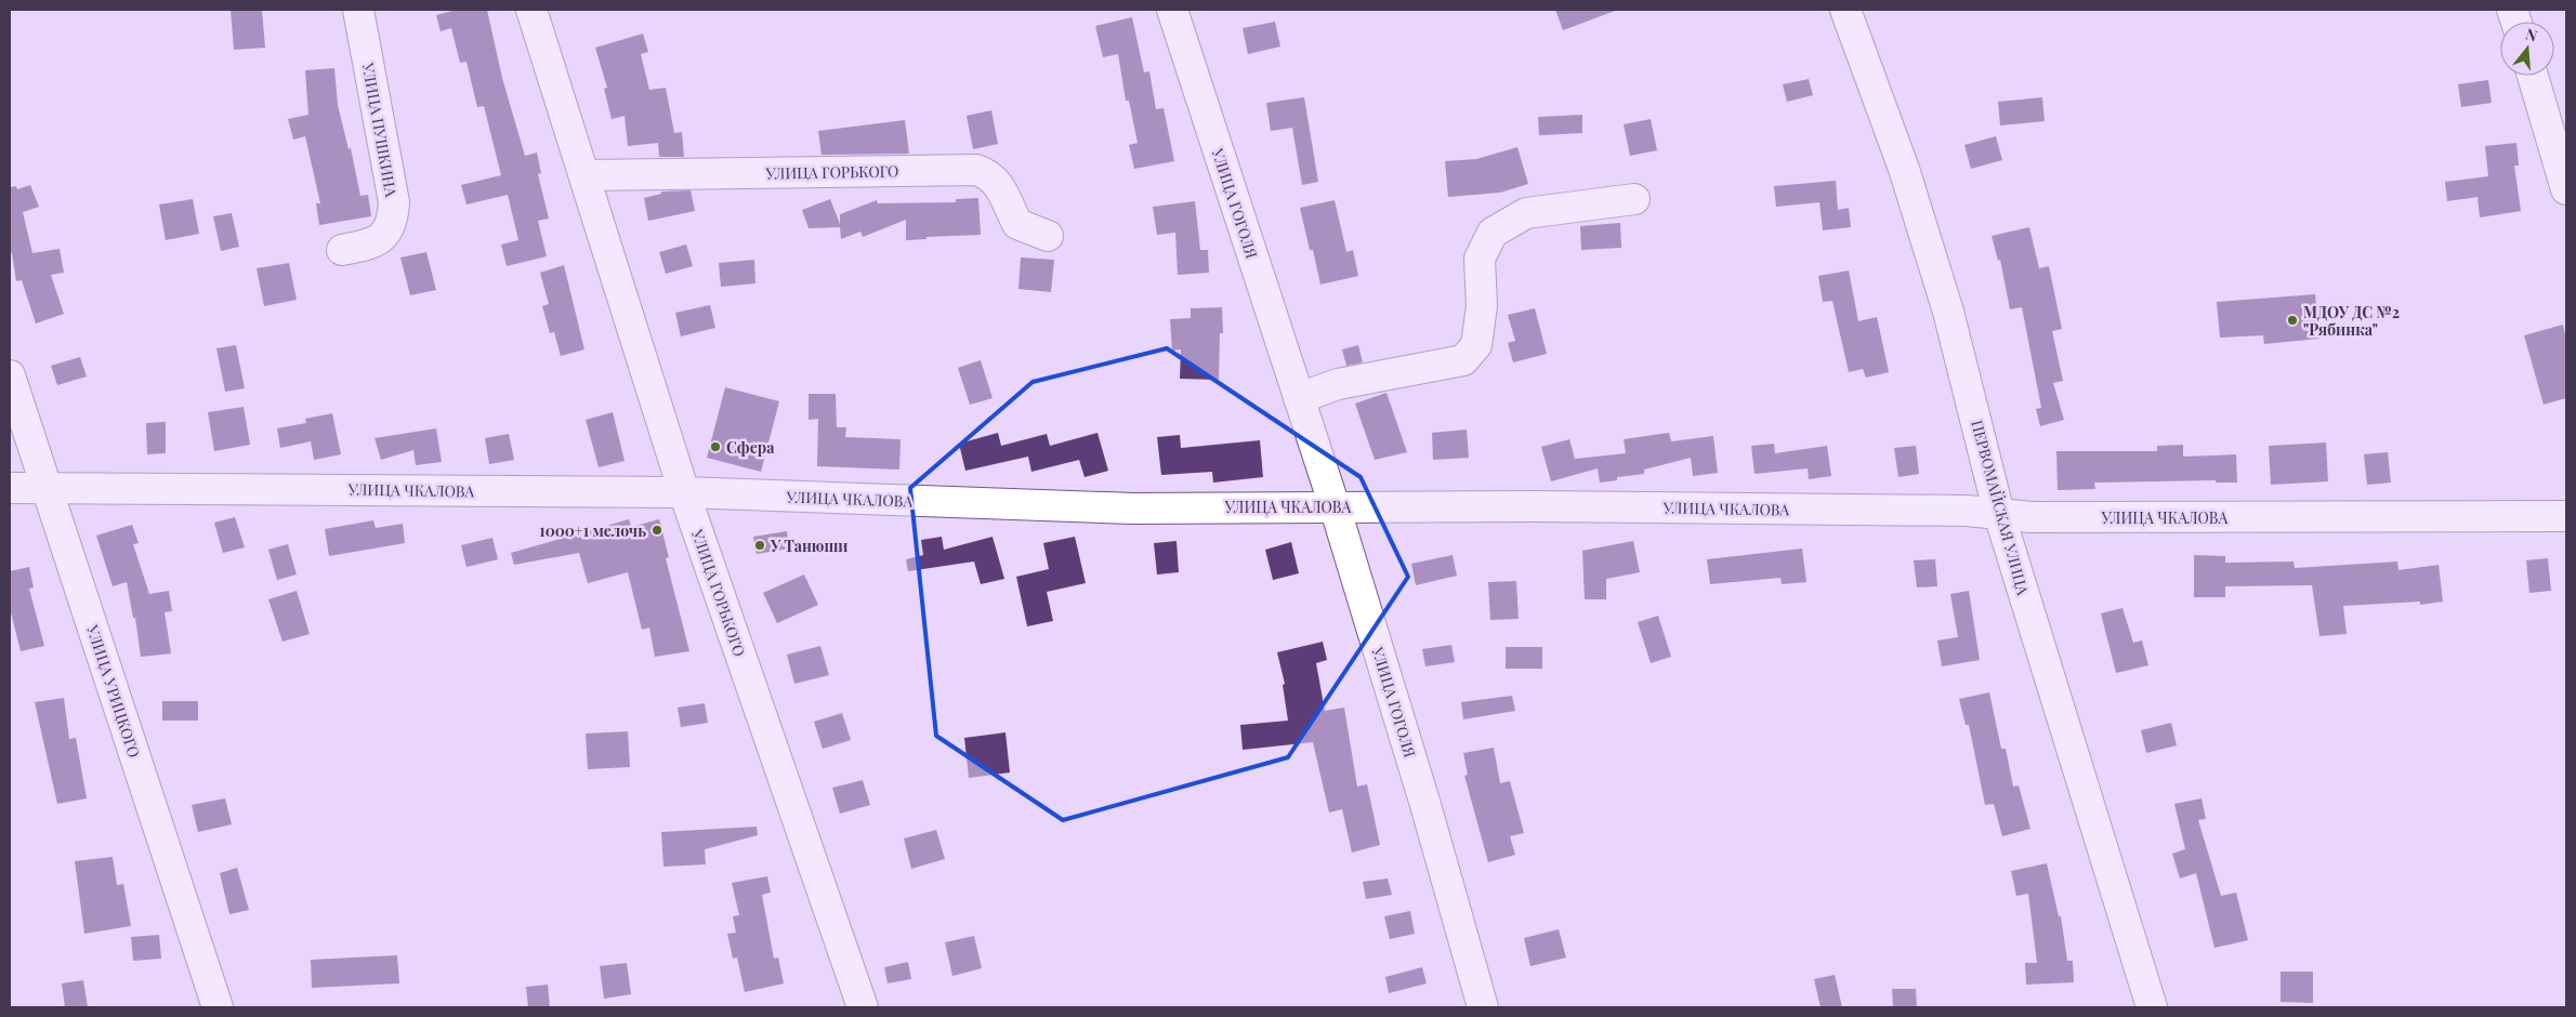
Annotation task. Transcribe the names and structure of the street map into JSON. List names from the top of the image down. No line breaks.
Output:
{"streets":{"street":["УЛИЦА ПУШКИНА","УЛИЦА ГОРЬКОГО","УЛИЦА ГОГОЛЯ","УЛИЦА ЧКАЛОВА","ПЕРВОМАЙСКАЯ УЛИЦА","УЛИЦА УРИЦКОГО"]},"crossings":[["УЛИЦА ГОРЬКОГО","УЛИЦА ЧКАЛОВА"],["УЛИЦА ГОГОЛЯ","УЛИЦА ЧКАЛОВА"],["УЛИЦА ЧКАЛОВА","ПЕРВОМАЙСКАЯ УЛИЦА"],["УЛИЦА ЧКАЛОВА","УЛИЦА УРИЦКОГО"]],"places":["МДОУ ДС №2 \"Рябинка\"","Сфера","1000+1 мелочь","У Танюши"],"north":"top"}
